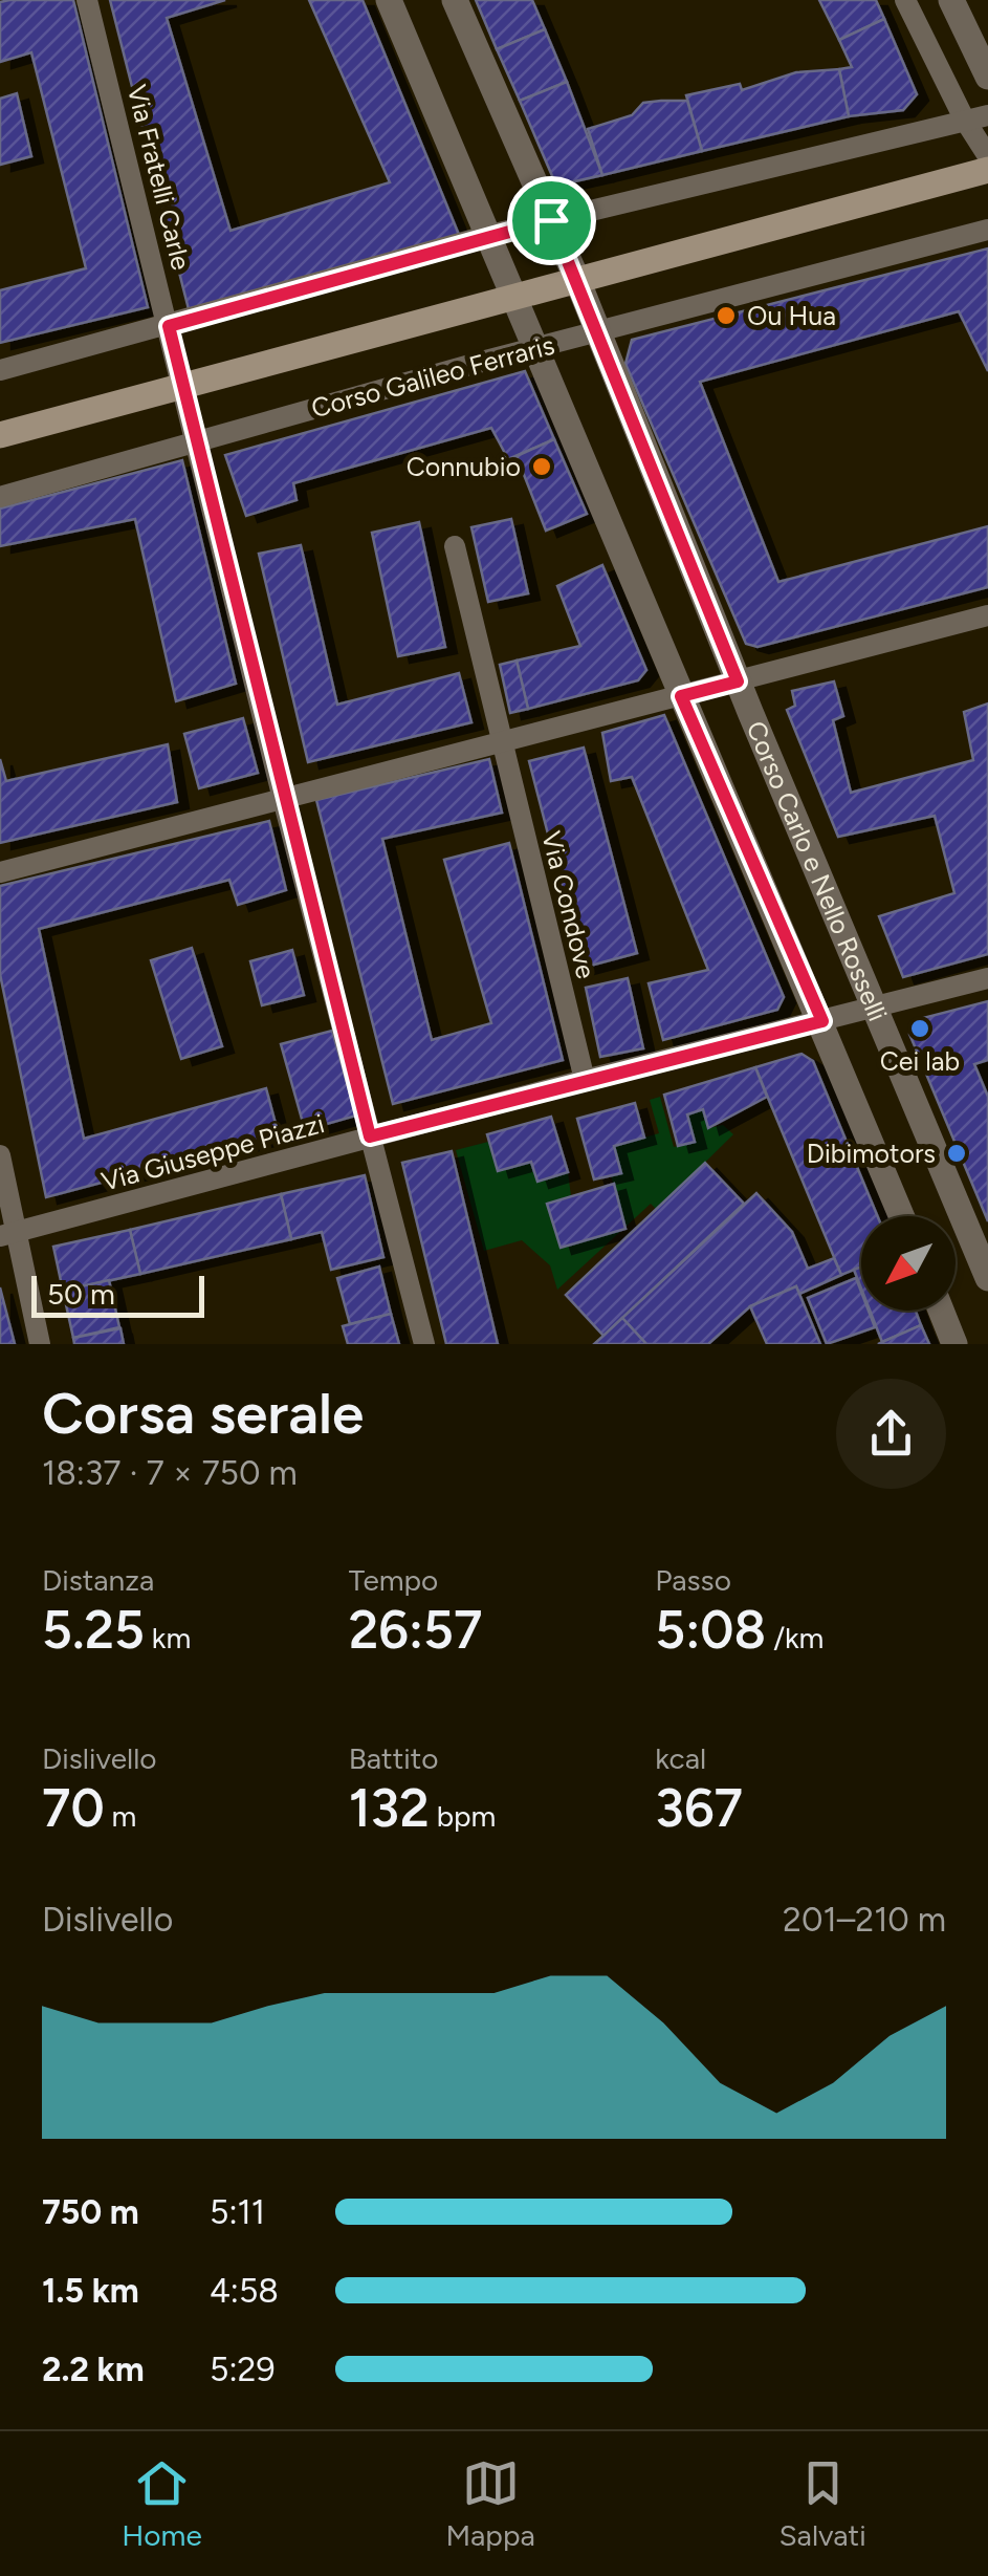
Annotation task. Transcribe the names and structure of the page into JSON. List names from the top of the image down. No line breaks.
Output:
{"streets":{"main road":["Corso Galileo Ferraris"],"street":["Via Fratelli Carle","Corso Carlo e Nello Rosselli","Via Condove","Via Giuseppe Piazzi"]},"crossings":[["Via Fratelli Carle","Corso Galileo Ferraris"],["Via Fratelli Carle","Via Giuseppe Piazzi"],["Corso Galileo Ferraris","Corso Carlo e Nello Rosselli"],["Corso Carlo e Nello Rosselli","Via Giuseppe Piazzi"],["Via Condove","Via Giuseppe Piazzi"]],"places":["Ou Hua","Connubio","Cei lab","Dibimotors"],"scale_bar":"50 m","north":"bottom left","page":{"scale":"50 m","heading":["Corsa serale","18:37 · 7 × 750 m"],"stats":[["Distanza","5.25 km"],["Tempo","26:57"],["Passo","5:08 /km"],["Dislivello","70 m"],["Battito","132 bpm"],["kcal","367"]],"chart":["Dislivello","201–210 m"],"list":[{"name":"750 m","note":"5:11"},{"name":"1.5 km","note":"4:58"},{"name":"2.2 km","note":"5:29"}],"tabs":["Home","Mappa","Salvati"]}}
